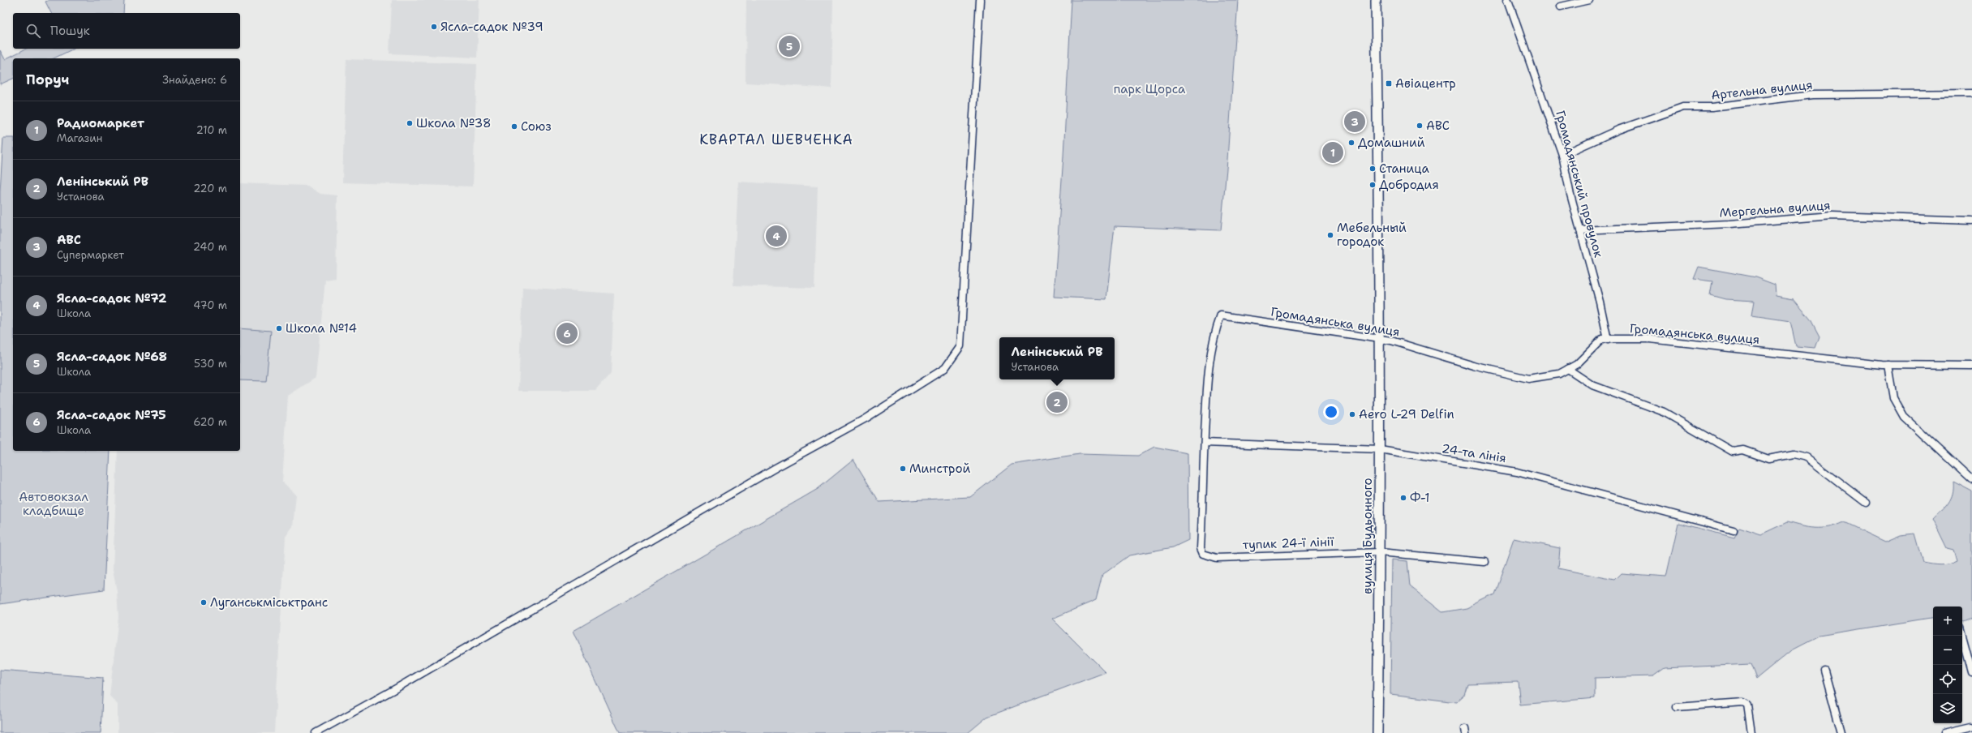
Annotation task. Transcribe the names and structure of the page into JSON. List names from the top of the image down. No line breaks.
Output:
{"streets":{"main road":["вулиця Будьонного"],"street":["Артельна вулиця","Громадянський провулок","Мергельна вулиця","Громадянська вулиця","24-та лінія","тупик 24-ї лінії"]},"crossings":[["Артельна вулиця","Громадянський провулок"],["Громадянський провулок","Мергельна вулиця"],["Громадянський провулок","Громадянська вулиця"],["Громадянська вулиця","вулиця Будьонного"],["Громадянська вулиця","тупик 24-ї лінії"],["24-та лінія","вулиця Будьонного"],["24-та лінія","тупик 24-ї лінії"],["вулиця Будьонного","тупик 24-ї лінії"]],"districts":["КВАРТАЛ ШЕВЧЕНКА"],"parks":["парк Щорса","Автовокзал кладбище"],"places":{"other":["Ясла-садок №39","Школа №38","ABC","Союз","Домашний","Станица","Добродия","Мебельный городок","Школа №14","Aero L-29 Delfin","Минстрой","Ф-1","Луганськміськтранс"],"transit":["Авіацентр"]},"page":{"search":"Пошук","pins":["5","3","1","4","6","2"],"heading":["Поруч","Знайдено: 6"],"list":[{"mark":"1","name":"Радиомаркет","note":"Магазин","value":"210 m"},{"mark":"2","name":"Ленінський РВ","note":"Установа","value":"220 m"},{"mark":"3","name":"АВС","note":"Супермаркет","value":"240 m"},{"mark":"4","name":"Ясла-садок №72","note":"Школа","value":"470 m"},{"mark":"5","name":"Ясла-садок №68","note":"Школа","value":"530 m"},{"mark":"6","name":"Ясла-садок №75","note":"Школа","value":"620 m"}],"popup":["Ленінський РВ","Установа"],"map_buttons":["+","−"]}}
